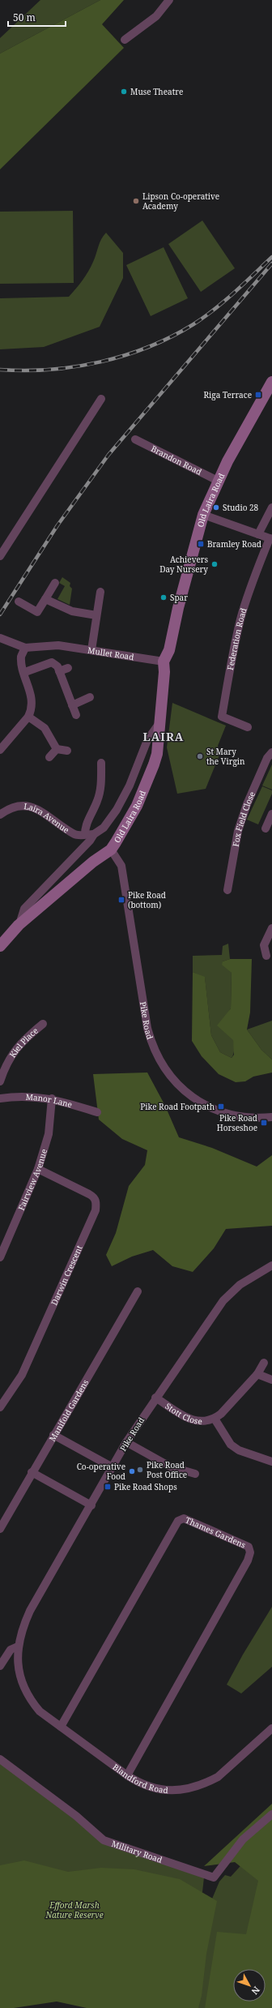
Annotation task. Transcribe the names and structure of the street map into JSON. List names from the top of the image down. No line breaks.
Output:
{"streets":{"main road":["Old Laira Road"],"street":["Brandon Road","Federation Road","Mullet Road","Laira Avenue","Fox Field Close","Pike Road","Kiel Place","Manor Lane","Fairview Avenue","Darwin Crescent","Manifold Gardens","Stott Close","Thames Gardens","Blandford Road","Military Road"]},"crossings":[["Brandon Road","Old Laira Road"],["Old Laira Road","Mullet Road"],["Old Laira Road","Laira Avenue"],["Old Laira Road","Pike Road"],["Pike Road","Stott Close"],["Pike Road","Blandford Road"],["Manor Lane","Fairview Avenue"],["Fairview Avenue","Darwin Crescent"],["Thames Gardens","Blandford Road"]],"districts":["LAIRA"],"parks":["Efford Marsh Nature Reserve"],"places":{"other":["Muse Theatre","Lipson Co-operative Academy","Studio 28","Achievers Day Nursery","Spar","St Mary the Virgin","Pike Road Post Office","Co-operative Food"],"transit":["Riga Terrace","Bramley Road","Pike Road (bottom)","Pike Road Footpath","Pike Road Horseshoe","Pike Road Shops"]},"scale_bar":"50 m","north":"bottom right"}
